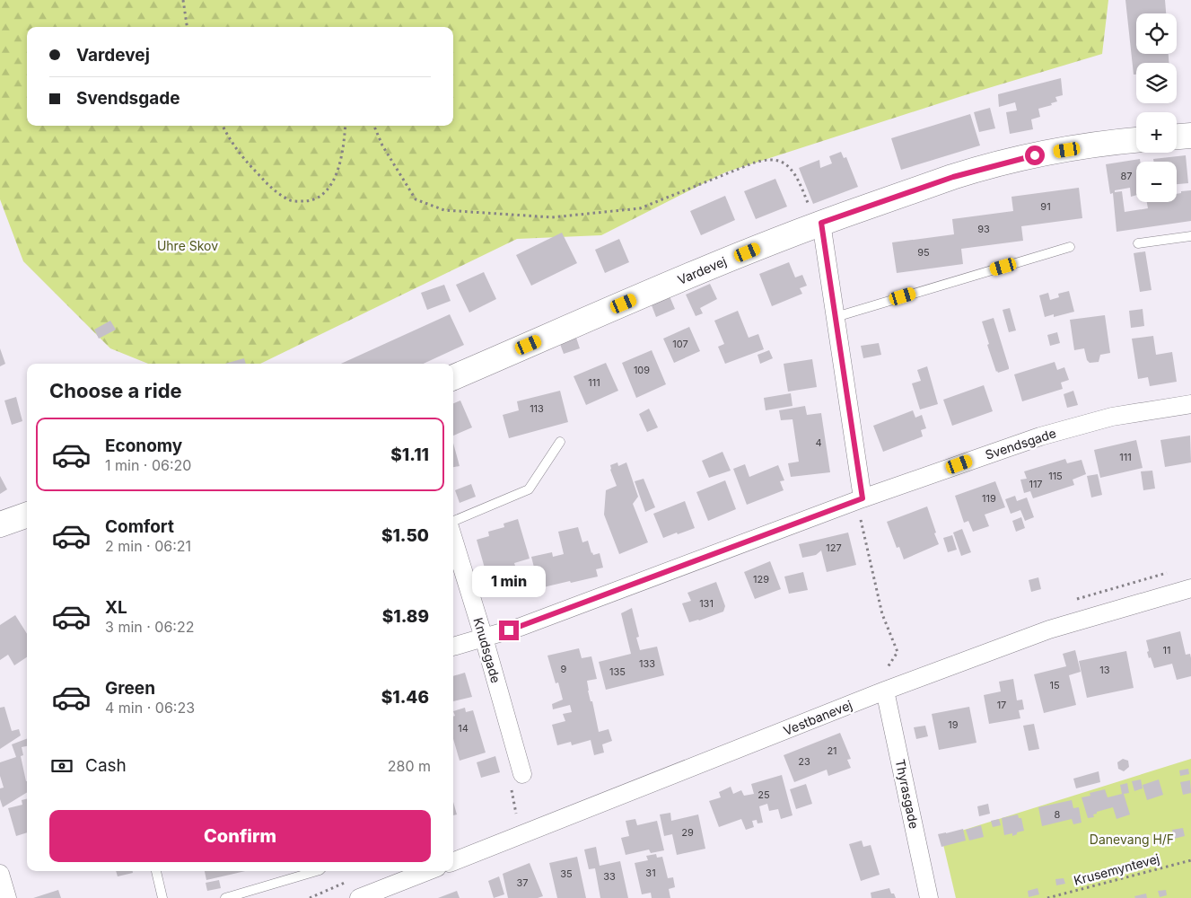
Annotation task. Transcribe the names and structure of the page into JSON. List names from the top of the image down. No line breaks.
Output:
{"streets":{"street":["Vardevej","Svendsgade","Knudsgade","Vestbanevej","Thyrasgade"],"path":["Krusemyntevej"]},"crossings":[["Svendsgade","Knudsgade"],["Vestbanevej","Thyrasgade"]],"parks":["Uhre Skov","Danevang H/F"],"house_numbers":["87","91","93","95","107","109","111","113","4","111","115","117","119","127","129","131","11","133","9","13","135","15","17","19","14","21","23","25","8","29","31","35","33","37"],"page":{"map_buttons":["+","−"],"banner":["Vardevej","Svendsgade"],"heading":"Choose a ride","list":[{"name":"Economy","note":"1 min · 06:20","value":"$1.11"},{"name":"Comfort","note":"2 min · 06:21","value":"$1.50"},{"name":"XL","note":"3 min · 06:22","value":"$1.89"},{"name":"Green","note":"4 min · 06:23","value":"$1.46"}],"bubble":"1 min","pay":["Cash","280 m"],"buttons":"Confirm"}}
